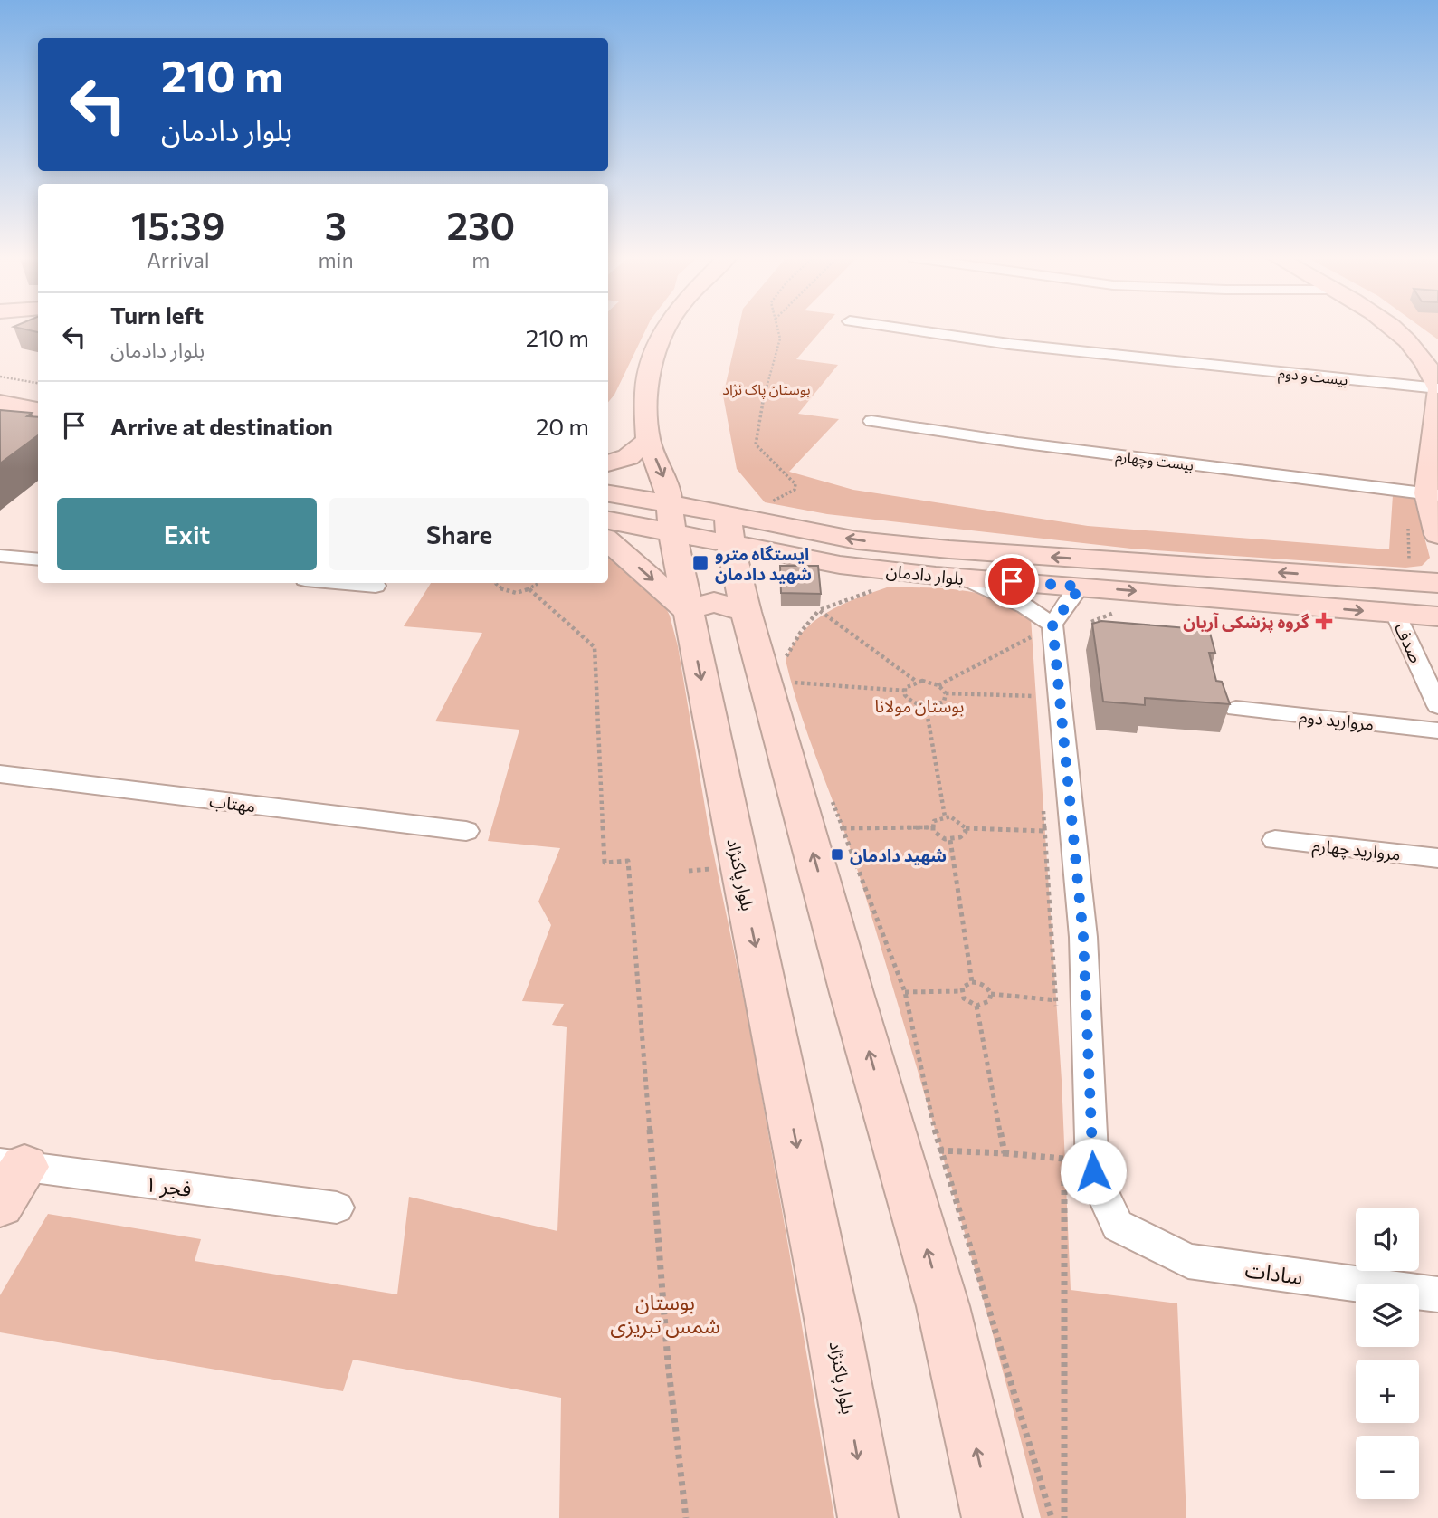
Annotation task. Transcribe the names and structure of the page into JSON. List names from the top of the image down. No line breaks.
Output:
{"streets":{"main road":["بلوار دادمان","بلوار پاکنژاد"],"street":["بیست و دوم","بیست وچهارم","صدف","مروارید دوم","مهتاب","مروارید چهارم","فجر ۱","سادات"]},"crossings":[["بلوار دادمان","صدف"],["بلوار دادمان","بلوار پاکنژاد"]],"parks":["بوستان پاک نژاد","بوستان مولانا","بوستان شمس تبریزی"],"places":{"transit":["ایستگاه مترو شهید دادمان","شهید دادمان"],"health":["گروه پزشکی آریان"]},"page":{"turn":["210 m","بلوار دادمان"],"eta":["15:39","Arrival","3","min","230","m"],"list":[{"name":"Turn left","note":"بلوار دادمان","value":"210 m"},{"name":"Arrive at destination","value":"20 m"}],"buttons":["Exit","Share"],"map_buttons":["+","−"]}}
